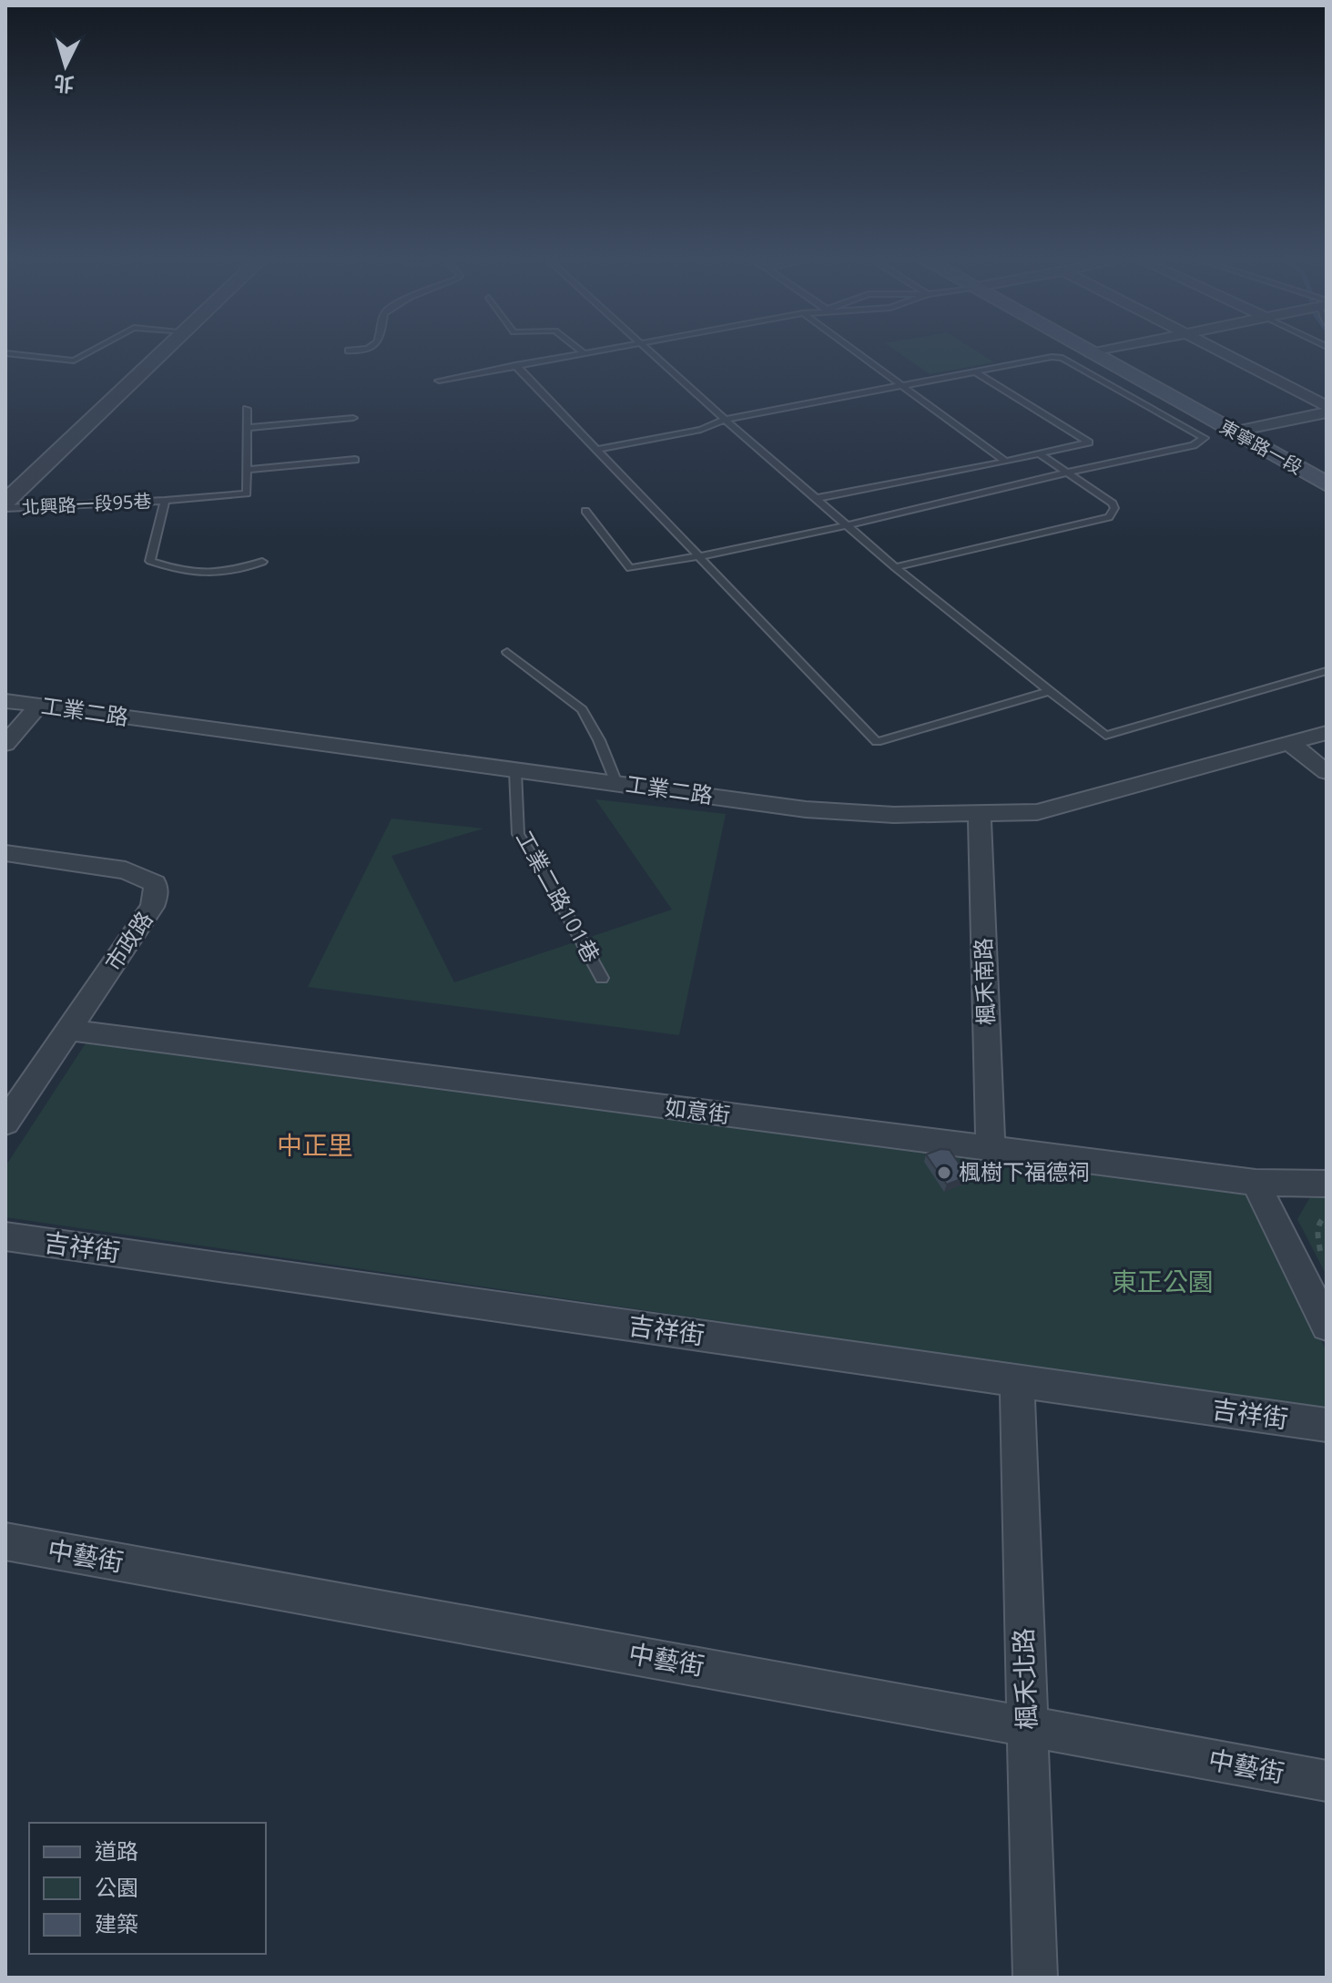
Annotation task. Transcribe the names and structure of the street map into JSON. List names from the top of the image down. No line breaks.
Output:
{"streets":{"main road":["東寧路一段"],"street":["工業二路","市政路","楓禾南路","如意街","吉祥街","中藝街","楓禾北路"],"lane":["北興路一段95巷","工業二路101巷"]},"crossings":[["工業二路","工業二路101巷"],["工業二路","楓禾南路"],["市政路","如意街"],["楓禾南路","如意街"],["吉祥街","楓禾北路"],["中藝街","楓禾北路"]],"districts":["中正里"],"parks":["東正公園"],"places":["楓樹下福德祠"],"legend":["道路","公園","建築"],"north":"bottom"}
